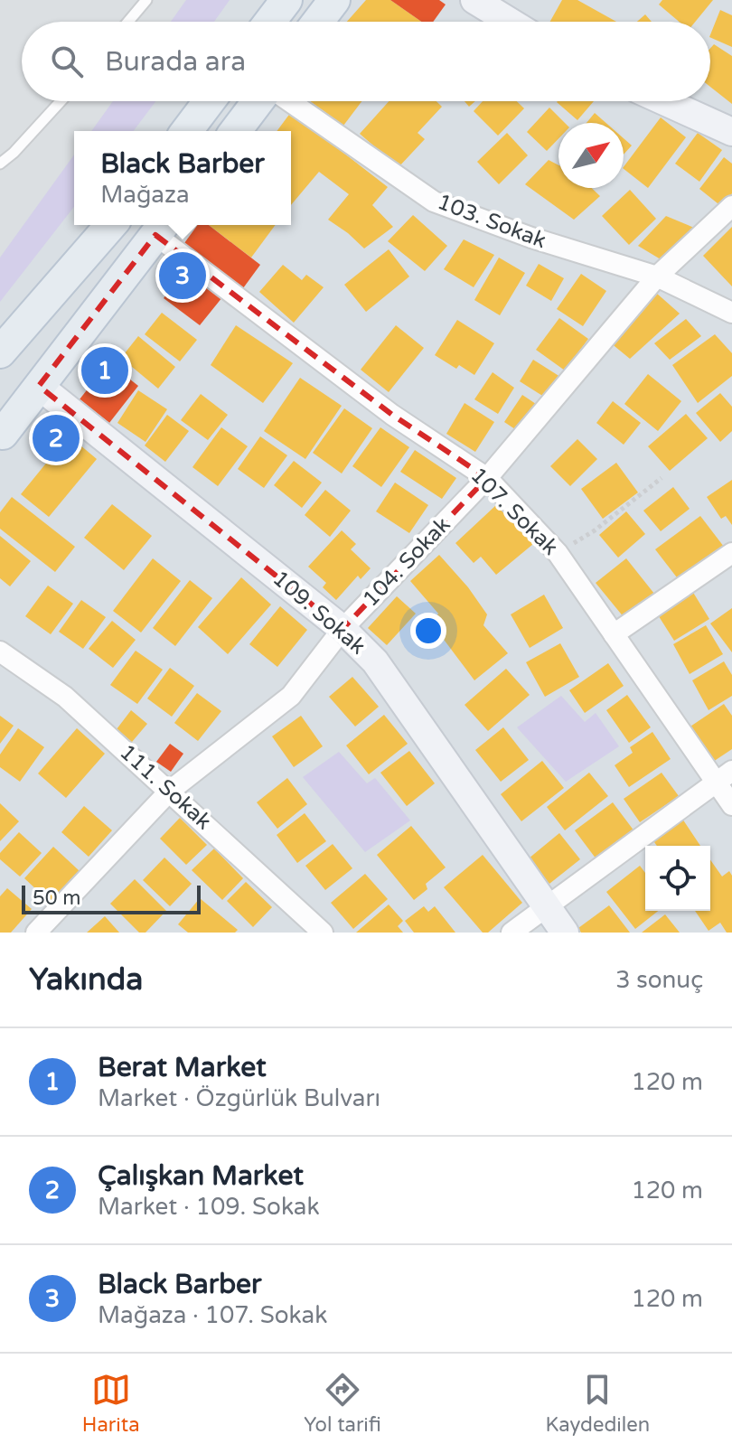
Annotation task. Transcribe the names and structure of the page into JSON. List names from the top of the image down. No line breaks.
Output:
{"streets":{"street":["103. Sokak","107. Sokak","104. Sokak","109. Sokak","111. Sokak"]},"crossings":[["103. Sokak","104. Sokak"],["107. Sokak","104. Sokak"],["104. Sokak","109. Sokak"],["104. Sokak","111. Sokak"]],"scale_bar":"50 m","north":"top right","page":{"search":"Burada ara","popup":["Black Barber","Mağaza"],"pins":["3","1","2"],"scale":"50 m","heading":["Yakında","3 sonuç"],"list":[{"mark":"1","name":"Berat Market","note":"Market · Özgürlük Bulvarı","value":"120 m"},{"mark":"2","name":"Çalışkan Market","note":"Market · 109. Sokak","value":"120 m"},{"mark":"3","name":"Black Barber","note":"Mağaza · 107. Sokak","value":"120 m"}],"nav":["Harita","Yol tarifi","Kaydedilen"]}}
